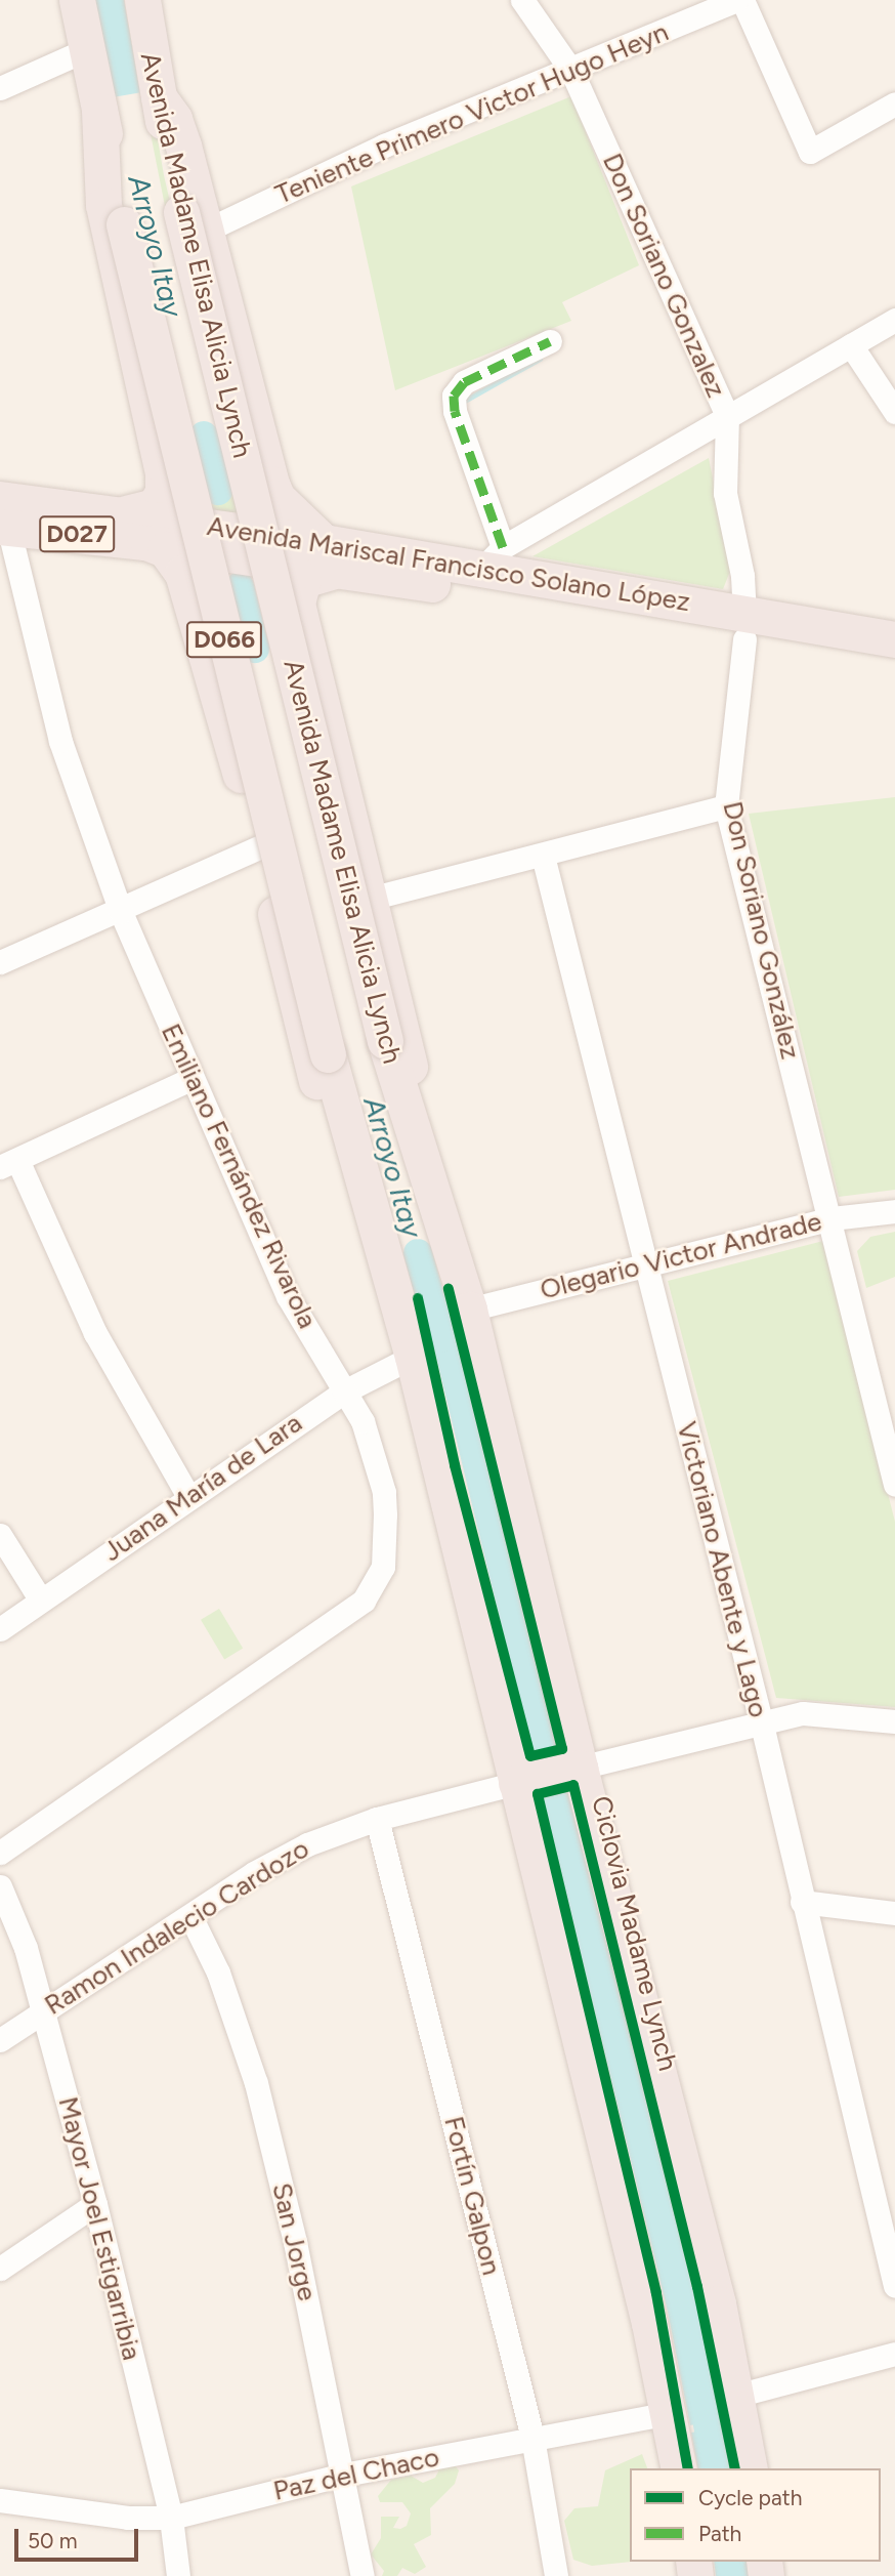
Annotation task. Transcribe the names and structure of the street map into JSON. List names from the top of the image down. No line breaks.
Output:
{"streets":{"highway":["Avenida Madame Elisa Alicia Lynch","D027","Avenida Mariscal Francisco Solano López","D066"],"street":["Teniente Primero Victor Hugo Heyn","Don Soriano Gonzalez","Don Soriano González","Emiliano Fernández Rivarola","Olegario Victor Andrade","Juana María de Lara","Victoriano Abente y Lago","Ramon Indalecio Cardozo","Fortín Galpon","Mayor Joel Estigarribia","San Jorge","Paz del Chaco"],"cycle path":["Ciclovia Madame Lynch"]},"crossings":[["Teniente Primero Victor Hugo Heyn","Avenida Madame Elisa Alicia Lynch"],["Teniente Primero Victor Hugo Heyn","Don Soriano Gonzalez"],["Avenida Madame Elisa Alicia Lynch","Olegario Victor Andrade"],["Avenida Madame Elisa Alicia Lynch","Juana María de Lara"],["Avenida Madame Elisa Alicia Lynch","Ramon Indalecio Cardozo"],["Avenida Madame Elisa Alicia Lynch","Paz del Chaco"],["Don Soriano Gonzalez","Avenida Mariscal Francisco Solano López"],["Don Soriano Gonzalez","Don Soriano González"],["Avenida Mariscal Francisco Solano López","Don Soriano González"],["Avenida Mariscal Francisco Solano López","Emiliano Fernández Rivarola"],["Don Soriano González","Olegario Victor Andrade"],["Emiliano Fernández Rivarola","Juana María de Lara"],["Olegario Victor Andrade","Victoriano Abente y Lago"],["Victoriano Abente y Lago","Ramon Indalecio Cardozo"],["Ramon Indalecio Cardozo","Fortín Galpon"],["Ramon Indalecio Cardozo","Mayor Joel Estigarribia"],["Ramon Indalecio Cardozo","San Jorge"],["Fortín Galpon","Paz del Chaco"],["Mayor Joel Estigarribia","Paz del Chaco"],["San Jorge","Paz del Chaco"]],"water":["Arroyo Itay"],"legend":["Cycle path","Path"],"scale_bar":"50 m"}
